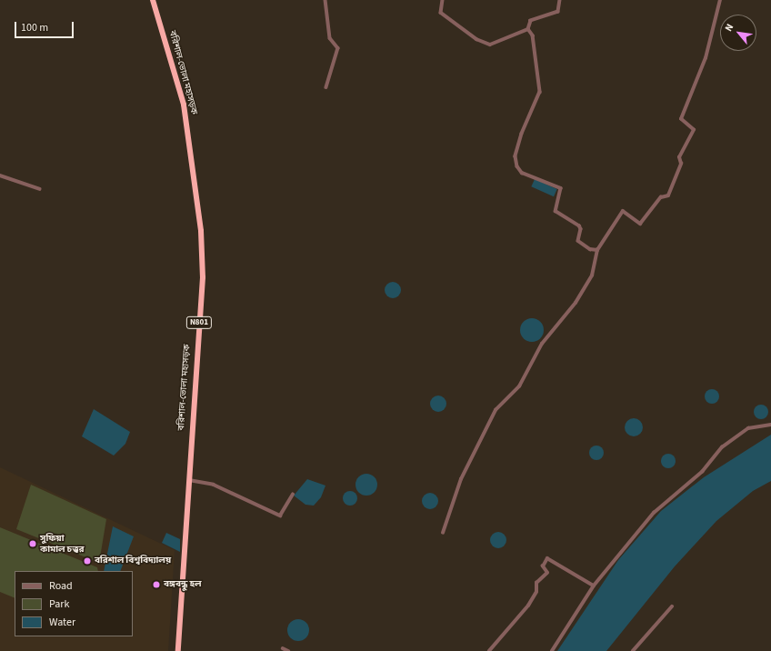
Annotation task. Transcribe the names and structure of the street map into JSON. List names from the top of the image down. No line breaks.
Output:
{"streets":{"highway":["বরিশাল-ভোলা মহাসড়ক","N801"]},"places":["সুফিয়া কামাল চত্ত্বর","বরিশাল বিশ্ববিদ্যালয়","বঙ্গবন্ধু হল"],"legend":["Road","Park","Water"],"scale_bar":"100 m","north":"top left"}
